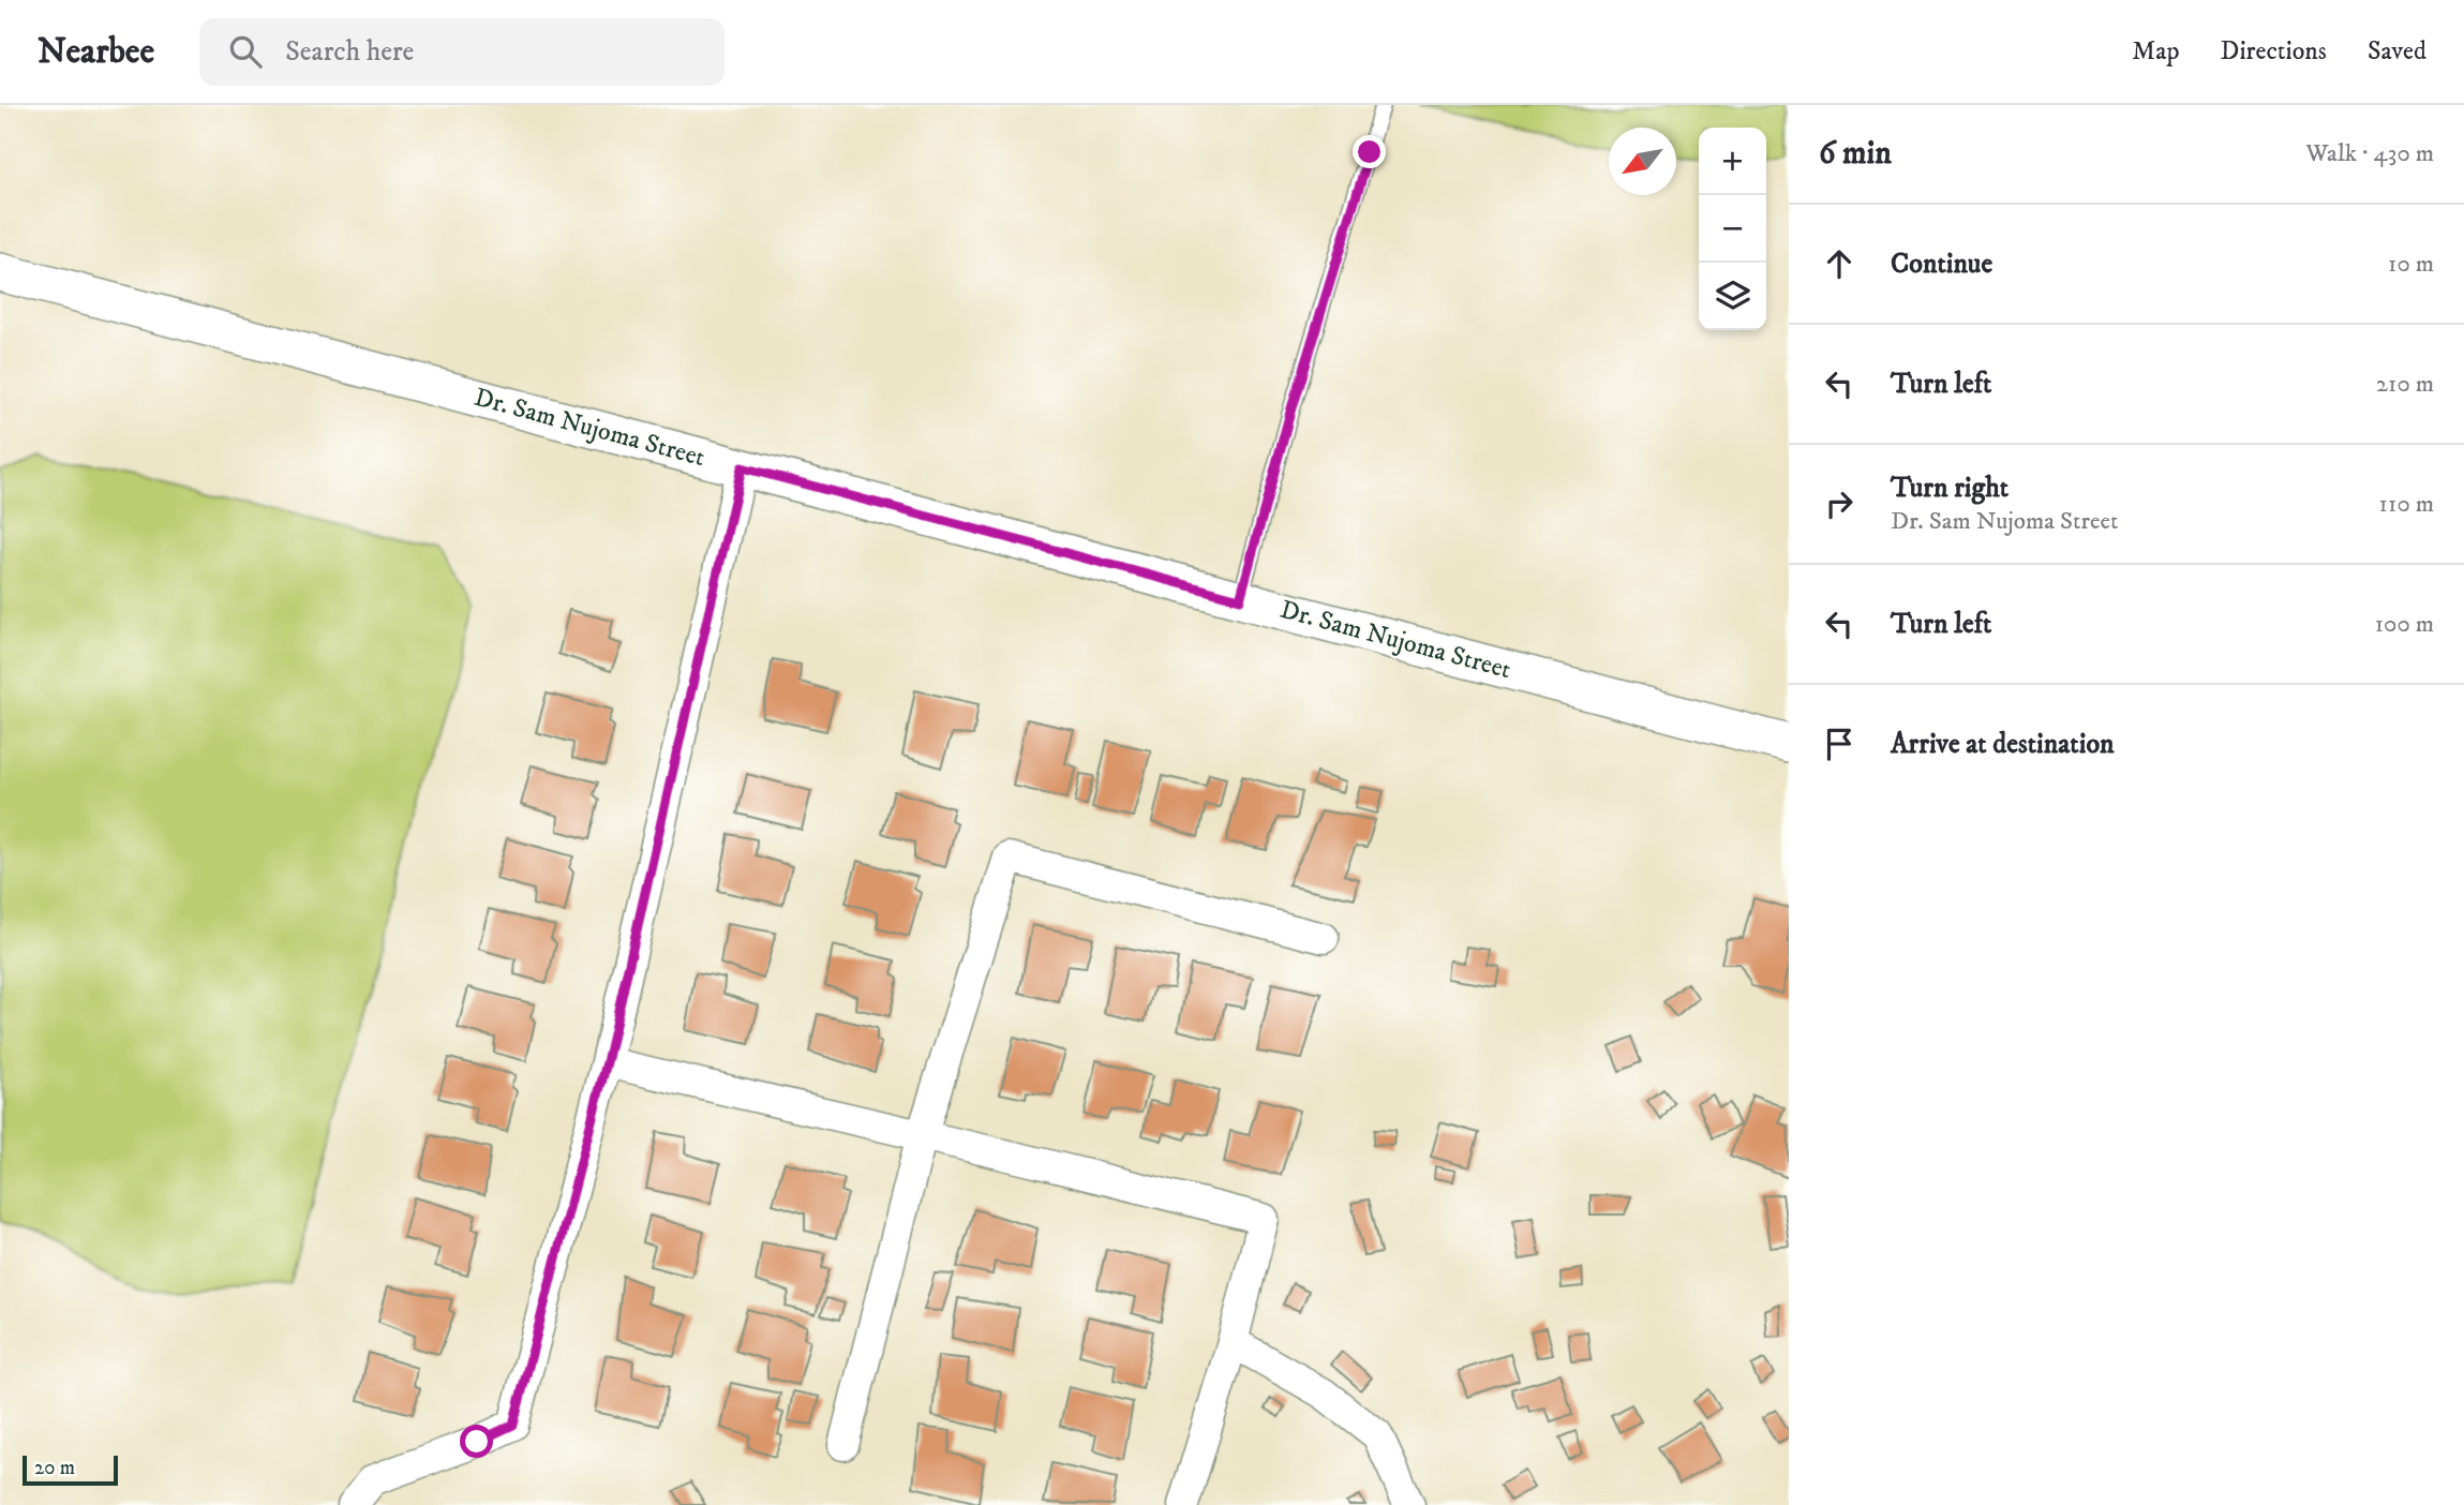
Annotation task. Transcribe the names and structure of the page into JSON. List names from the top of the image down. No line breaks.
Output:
{"streets":{"street":["Dr. Sam Nujoma Street"]},"scale_bar":"20 m","north":"bottom left","page":{"header":"Nearbee","search":"Search here","nav":["Map","Directions","Saved"],"heading":["6 min","Walk · 430 m"],"map_buttons":["+","−"],"list":[["Continue","10 m"],["Turn left","210 m"],["Turn right","Dr. Sam Nujoma Street","110 m"],["Turn left","100 m"],"Arrive at destination"],"scale":"20 m"}}
